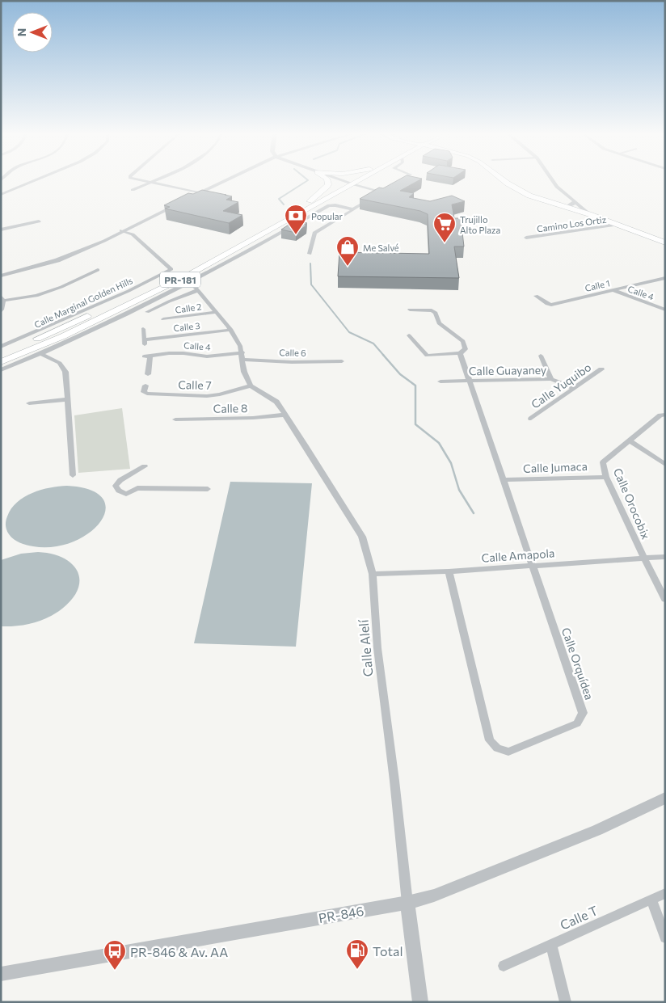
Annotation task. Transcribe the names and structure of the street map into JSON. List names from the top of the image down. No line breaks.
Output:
{"streets":{"main road":["PR-181"],"street":["Camino Los Ortiz","Calle 1","Calle 4","Calle Marginal Golden Hills","Calle 2","Calle 3","Calle 6","Calle Guayaney","Calle 7","Calle Yuquibo","Calle 8","Calle Jumaca","Calle Orocobix","Calle Amapola","Calle Alelí","Calle Orquídea","PR-846","Calle T"]},"crossings":[["Calle 1","Calle 4"],["Calle Guayaney","Calle Yuquibo"],["Calle Guayaney","Calle Orquídea"],["Calle 7","Calle Alelí"],["Calle 8","Calle Alelí"],["Calle Jumaca","Calle Orocobix"],["Calle Jumaca","Calle Orquídea"],["Calle Orocobix","Calle Amapola"],["Calle Amapola","Calle Alelí"],["Calle Amapola","Calle Orquídea"],["Calle Alelí","PR-846"]],"places":{"bank":["Popular"],"supermarket":["Trujillo Alto Plaza"],"shop":["Me Salvé"],"fuel station":["Total"],"bus stop":["PR-846 & Av. AA"]},"north":"left"}
